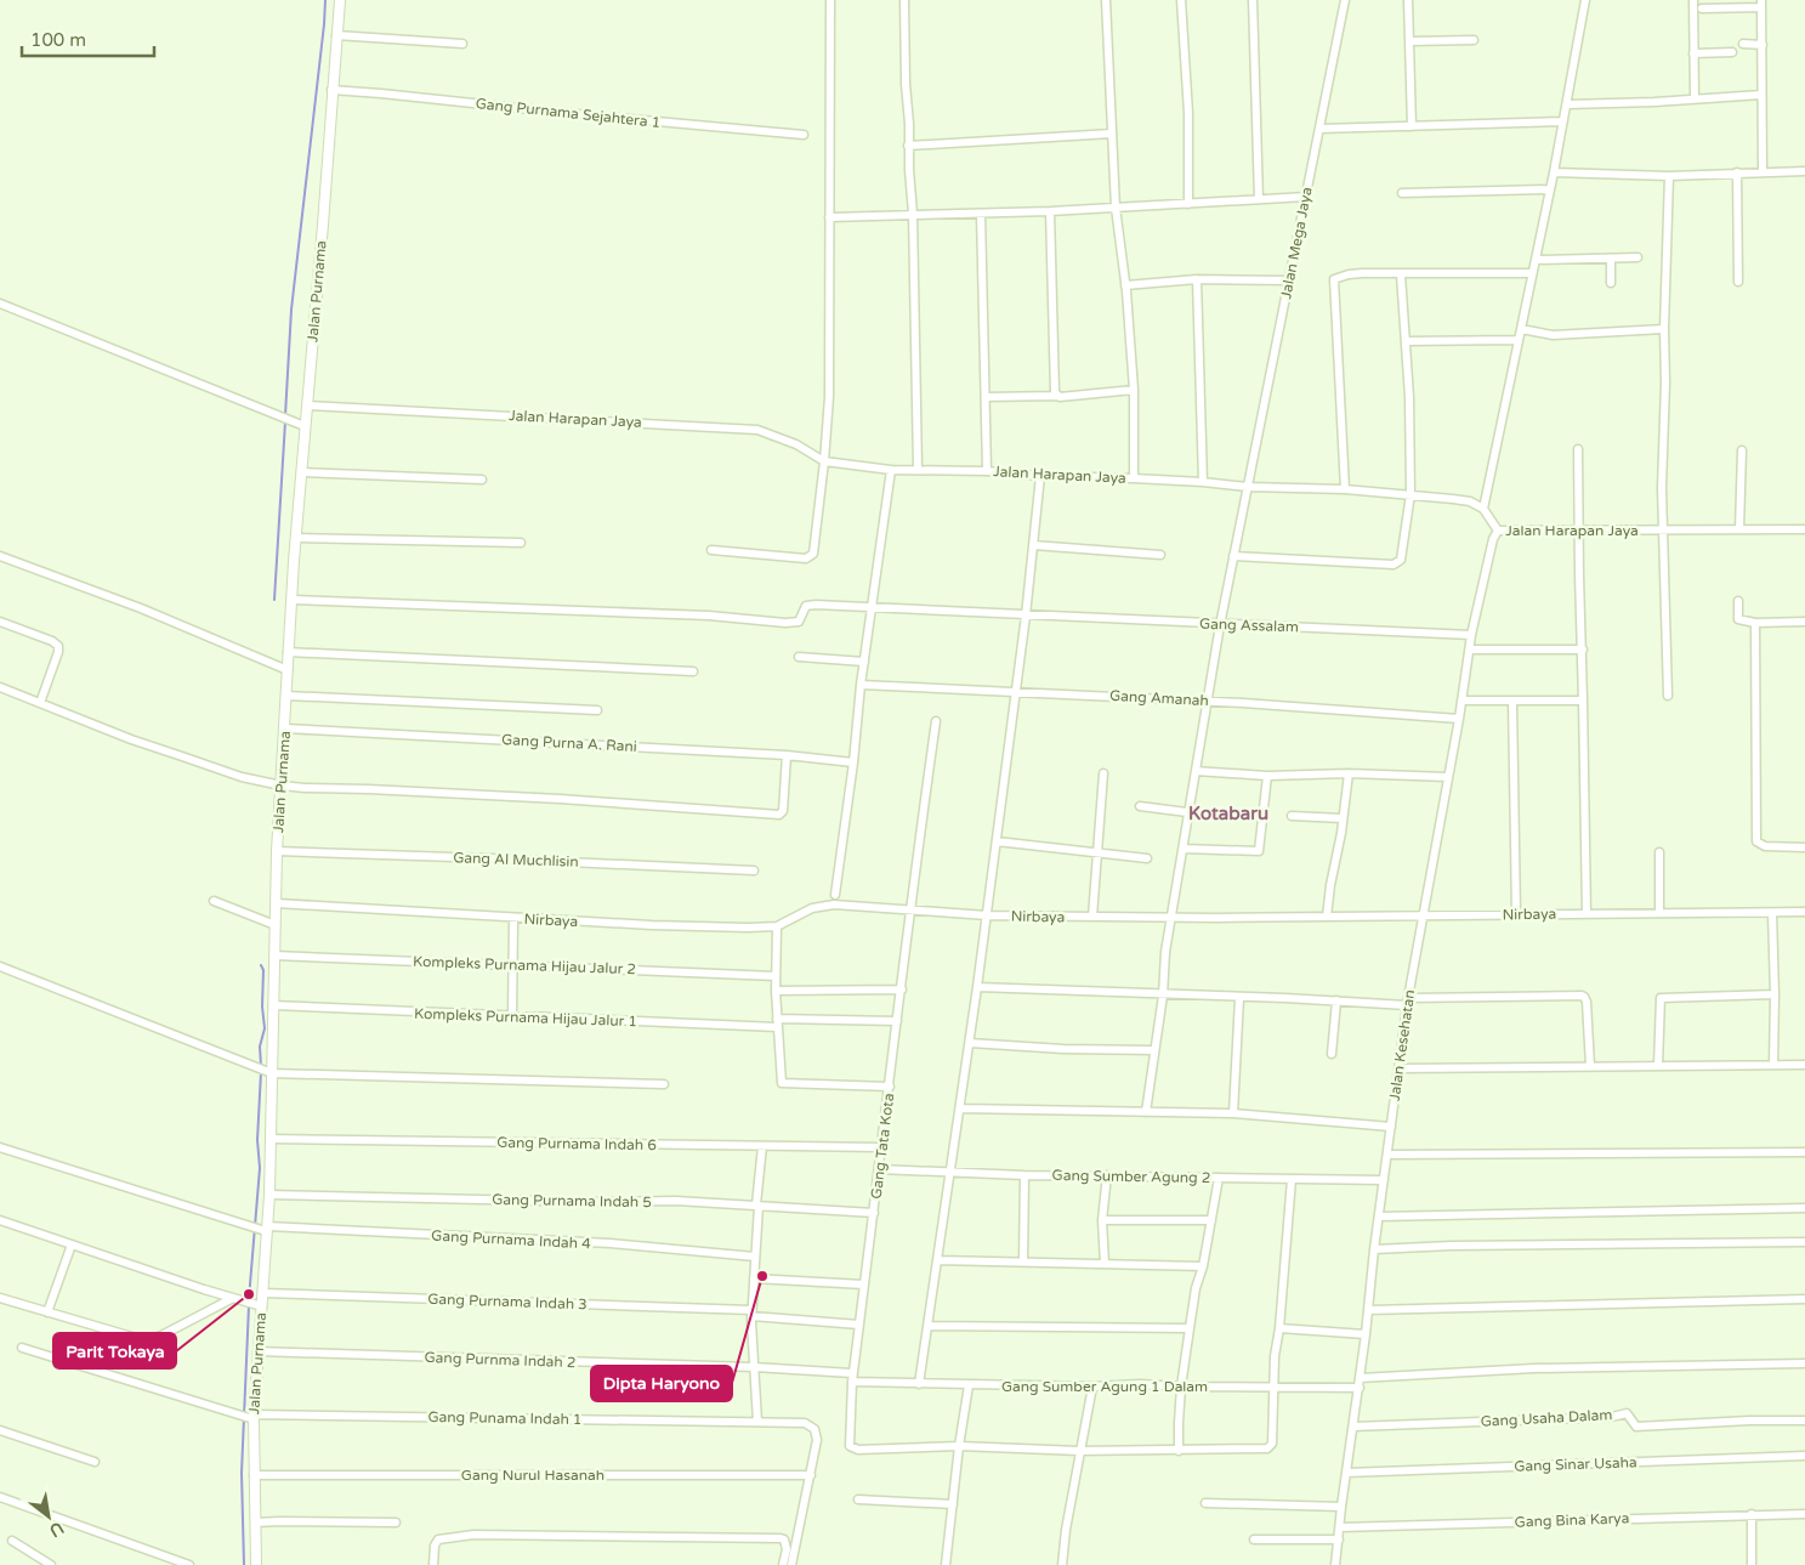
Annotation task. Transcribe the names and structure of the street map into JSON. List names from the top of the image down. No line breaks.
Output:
{"streets":{"street":["Gang Purnama Sejahtera 1","Jalan Mega Jaya","Jalan Purnama","Jalan Harapan Jaya","Gang Assalam","Gang Amanah","Gang Purna A. Rani","Gang Al Muchlisin","Nirbaya","Kompleks Purnama Hijau Jalur 2","Kompleks Purnama Hijau Jalur 1","Jalan Kesehatan","Gang Purnama Indah 6","Gang Tata Kota","Gang Sumber Agung 2","Gang Purnama Indah 5","Gang Purnama Indah 4","Gang Purnama Indah 3","Gang Purnma Indah 2","Gang Sumber Agung 1 Dalam","Gang Punama Indah 1","Gang Usaha Dalam","Gang Sinar Usaha","Gang Nurul Hasanah","Gang Bina Karya"]},"crossings":[["Gang Purnama Sejahtera 1","Jalan Purnama"],["Jalan Mega Jaya","Jalan Harapan Jaya"],["Jalan Mega Jaya","Gang Assalam"],["Jalan Mega Jaya","Gang Amanah"],["Jalan Mega Jaya","Nirbaya"],["Jalan Purnama","Jalan Harapan Jaya"],["Jalan Purnama","Gang Assalam"],["Jalan Purnama","Gang Purna A. Rani"],["Jalan Purnama","Gang Al Muchlisin"],["Jalan Purnama","Nirbaya"],["Jalan Purnama","Kompleks Purnama Hijau Jalur 2"],["Jalan Purnama","Kompleks Purnama Hijau Jalur 1"],["Jalan Purnama","Gang Purnama Indah 6"],["Jalan Purnama","Gang Purnama Indah 5"],["Jalan Purnama","Gang Purnama Indah 4"],["Jalan Purnama","Gang Purnama Indah 3"],["Jalan Purnama","Gang Purnma Indah 2"],["Jalan Purnama","Gang Punama Indah 1"],["Jalan Purnama","Gang Nurul Hasanah"],["Jalan Harapan Jaya","Jalan Kesehatan"],["Gang Assalam","Jalan Kesehatan"],["Gang Amanah","Jalan Kesehatan"],["Nirbaya","Jalan Kesehatan"],["Nirbaya","Gang Tata Kota"],["Kompleks Purnama Hijau Jalur 1","Gang Tata Kota"],["Jalan Kesehatan","Gang Sumber Agung 2"],["Jalan Kesehatan","Gang Sumber Agung 1 Dalam"],["Jalan Kesehatan","Gang Usaha Dalam"],["Jalan Kesehatan","Gang Sinar Usaha"],["Jalan Kesehatan","Gang Bina Karya"],["Gang Purnama Indah 6","Gang Tata Kota"],["Gang Tata Kota","Gang Sumber Agung 2"],["Gang Tata Kota","Gang Purnama Indah 5"],["Gang Tata Kota","Gang Purnama Indah 3"],["Gang Tata Kota","Gang Purnma Indah 2"],["Gang Tata Kota","Gang Sumber Agung 1 Dalam"],["Gang Purnma Indah 2","Gang Sumber Agung 1 Dalam"],["Gang Punama Indah 1","Gang Nurul Hasanah"]],"districts":["Kotabaru"],"places":["Dipta Haryono","Parit Tokaya"],"scale_bar":"100 m","north":"bottom right"}
